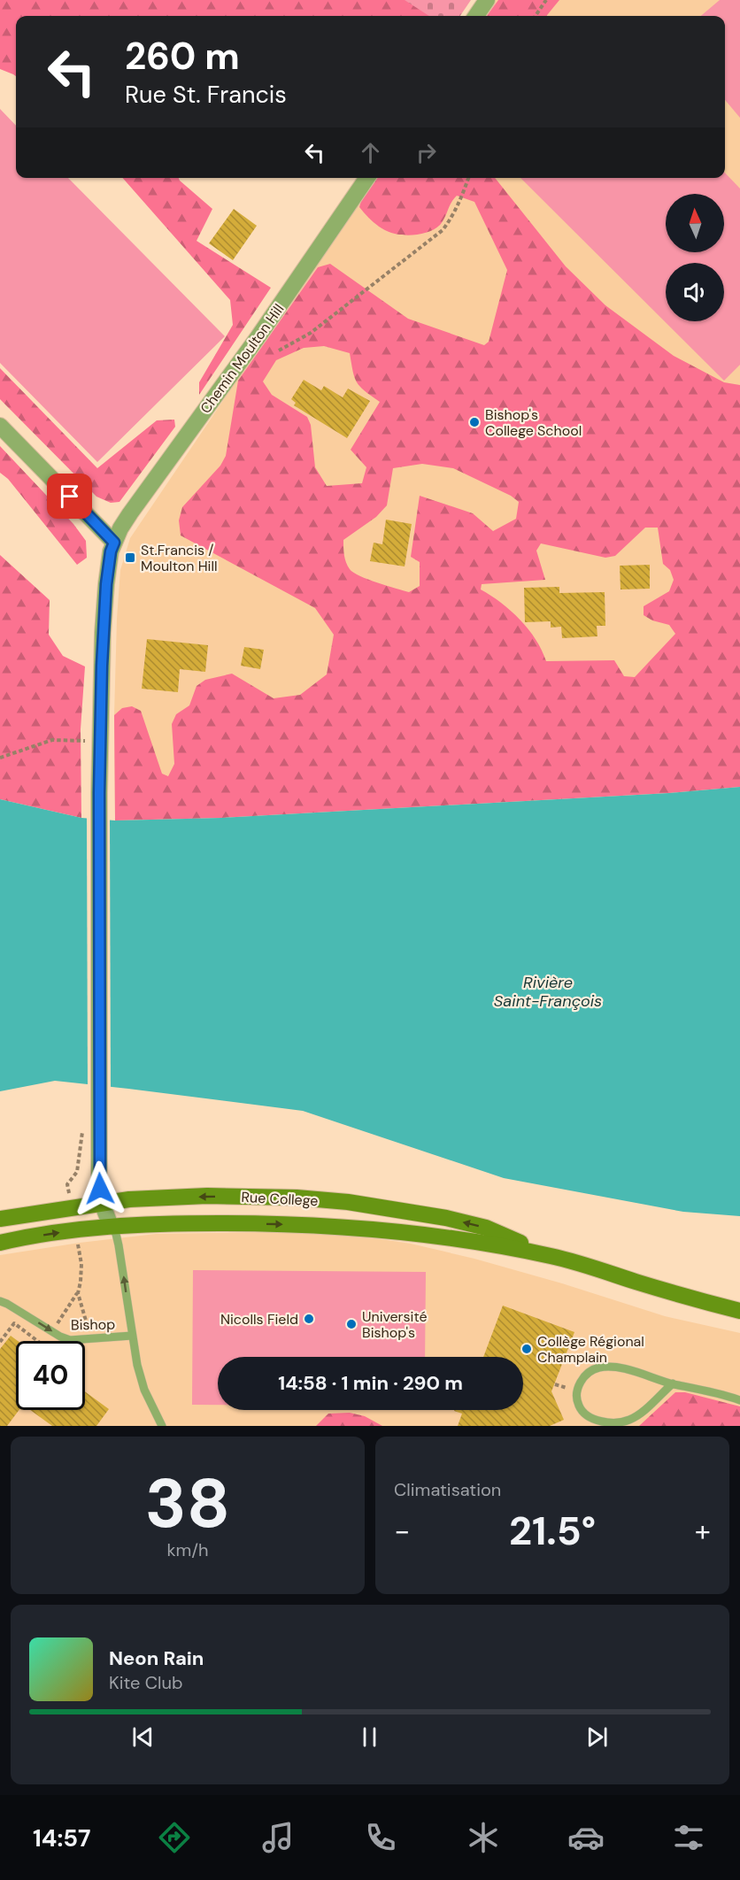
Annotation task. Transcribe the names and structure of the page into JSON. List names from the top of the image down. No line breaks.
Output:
{"streets":{"main road":["Rue College"],"street":["Chemin Moulton Hill"],"lane":["Bishop"]},"crossings":[["Chemin Moulton Hill","Rue College"]],"one_way":["Bishop"],"water":["Rivière Saint-François"],"places":{"other":["Bishop's College School","Nicolls Field","Université Bishop's","Collège Régional Champlain"],"transit":["St.Francis / Moulton Hill"]},"north":"top","page":{"turn":["260 m","Rue St. Francis"],"limit":"40","trip":"14:58 · 1 min · 290 m","tile":[["38","km/h"],"Climatisation"],"heat":["−","21.5°","+"],"song":["Neon Rain","Kite Club"],"tabs":"14:57"}}
